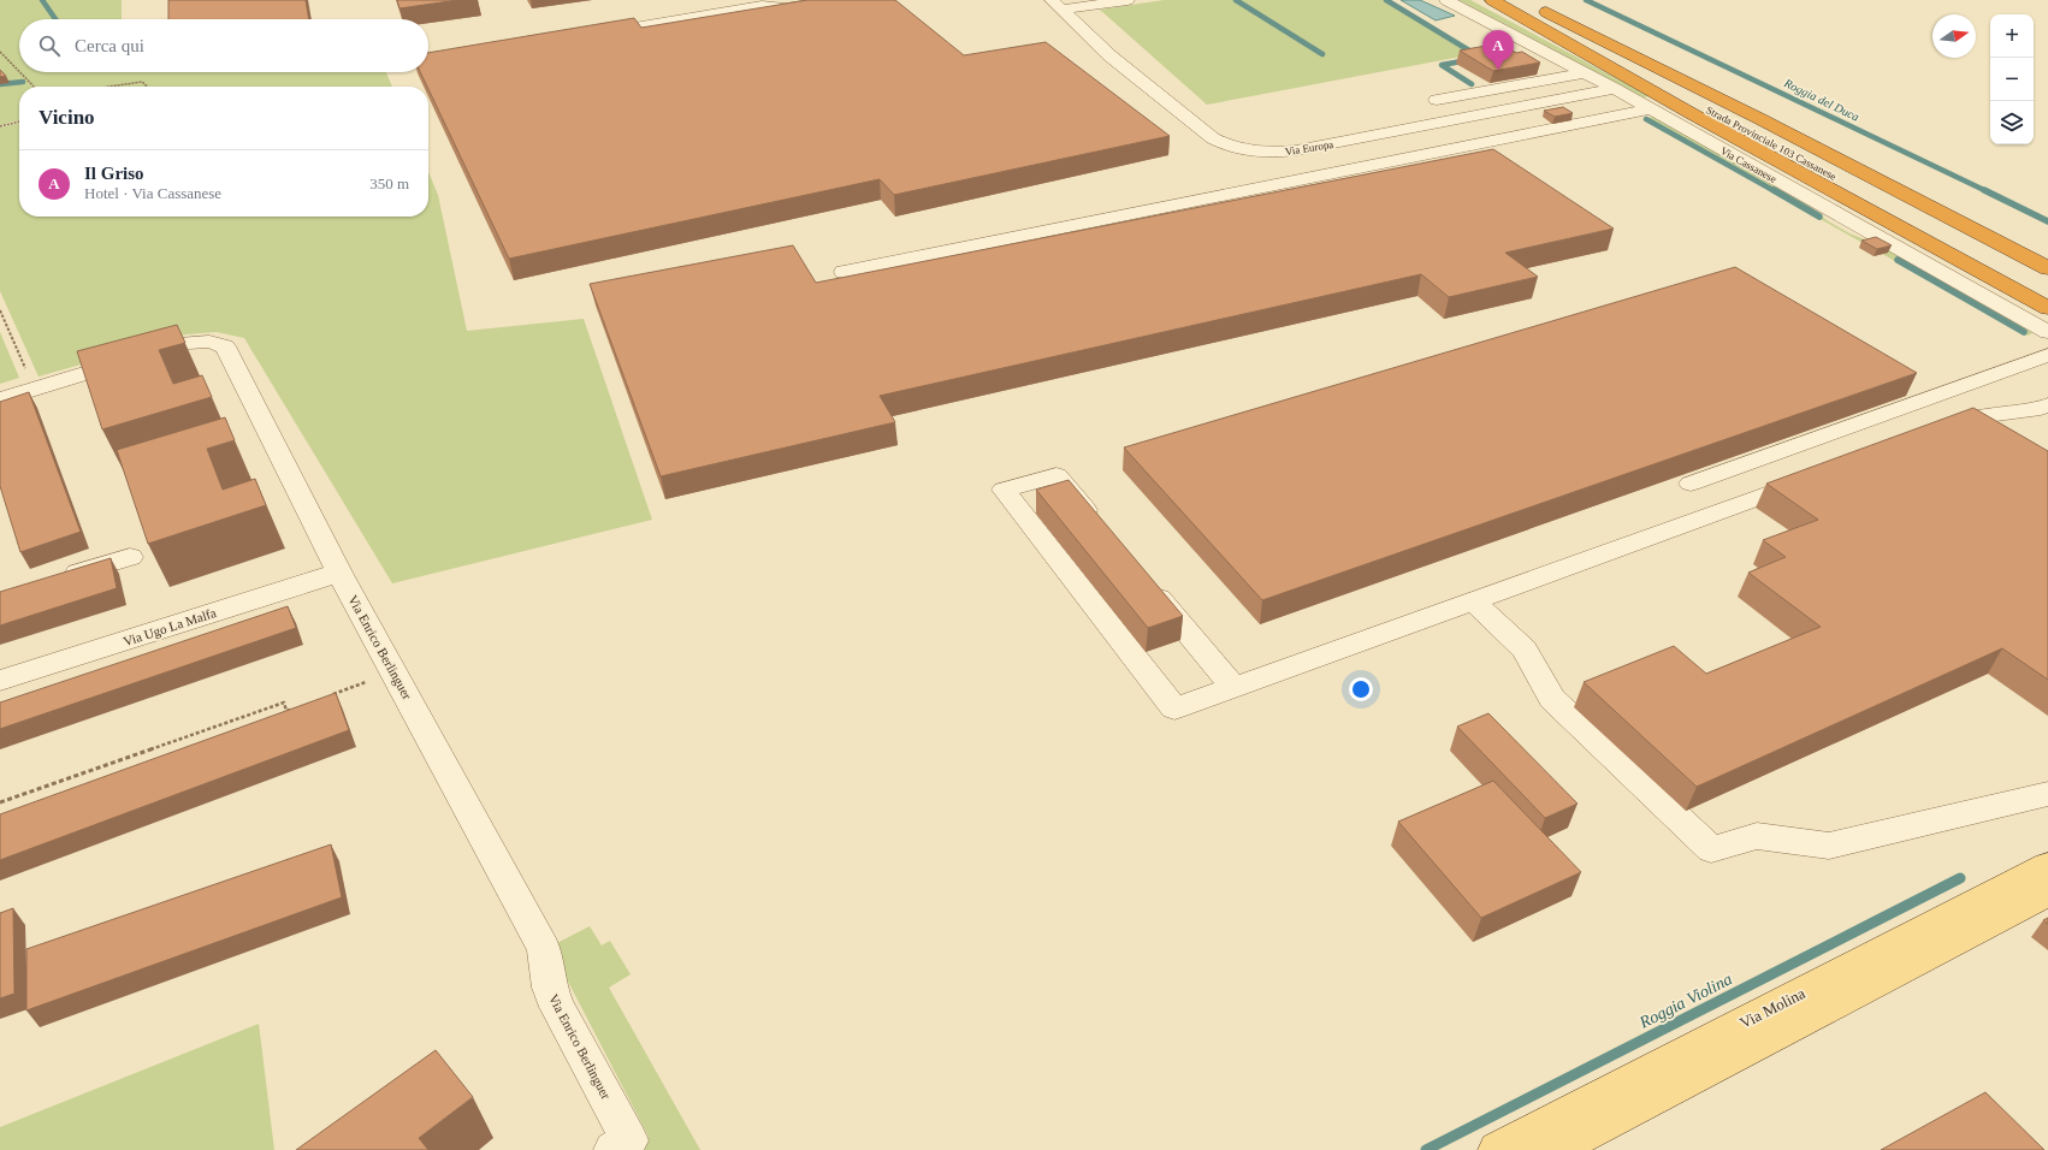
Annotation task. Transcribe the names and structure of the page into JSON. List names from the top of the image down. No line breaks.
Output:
{"streets":{"highway":["Strada Provinciale 103 Cassanese"],"main road":["Via Molina"],"street":["Via Europa","Via Cassanese","Via Ugo La Malfa","Via Enrico Berlinguer"]},"crossings":[["Via Europa","Via Cassanese"],["Via Ugo La Malfa","Via Enrico Berlinguer"]],"water":["Roggia del Duca","Roggia Violina"],"north":"right","page":{"map_buttons":["+","−"],"search":"Cerca qui","pins":"A","heading":"Vicino","list":[{"mark":"A","name":"Il Griso","note":"Hotel · Via Cassanese","value":"350 m"}]}}
